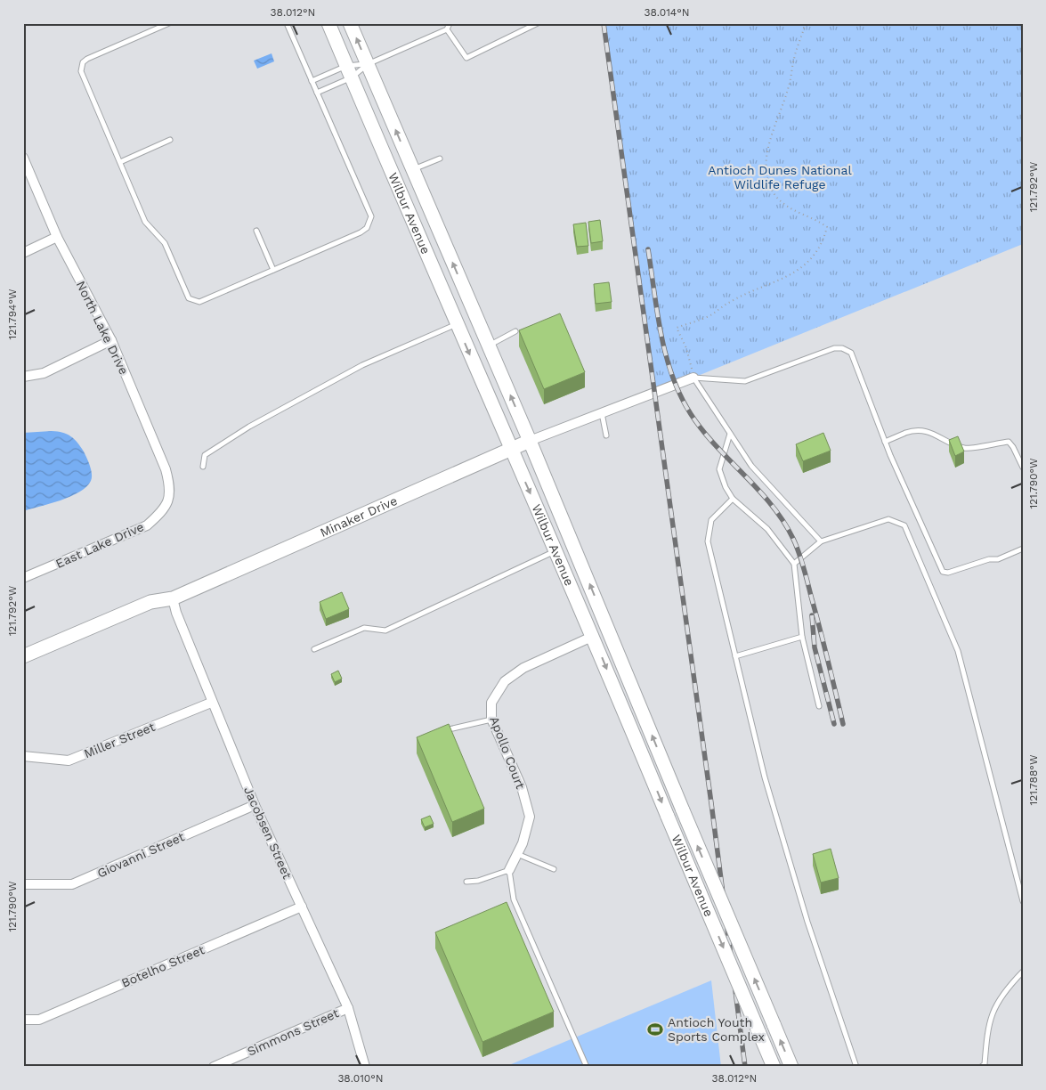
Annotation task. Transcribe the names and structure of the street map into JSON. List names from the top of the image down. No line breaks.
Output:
{"streets":{"main road":["Wilbur Avenue","Minaker Drive"],"street":["North Lake Drive","East Lake Drive","Miller Street","Apollo Court","Jacobsen Street","Giovanni Street","Botelho Street","Simmons Street"]},"crossings":[["Wilbur Avenue","Minaker Drive"],["Wilbur Avenue","Apollo Court"],["North Lake Drive","East Lake Drive"],["Minaker Drive","Jacobsen Street"],["Miller Street","Jacobsen Street"],["Jacobsen Street","Giovanni Street"],["Jacobsen Street","Botelho Street"],["Jacobsen Street","Simmons Street"]],"parks":["Antioch Dunes National Wildlife Refuge"],"places":{"sports":["Antioch Youth Sports Complex"]},"coordinates":["38.012°N","38.014°N","121.792°W","121.794°W","121.790°W","121.788°W","38.010°N"]}
